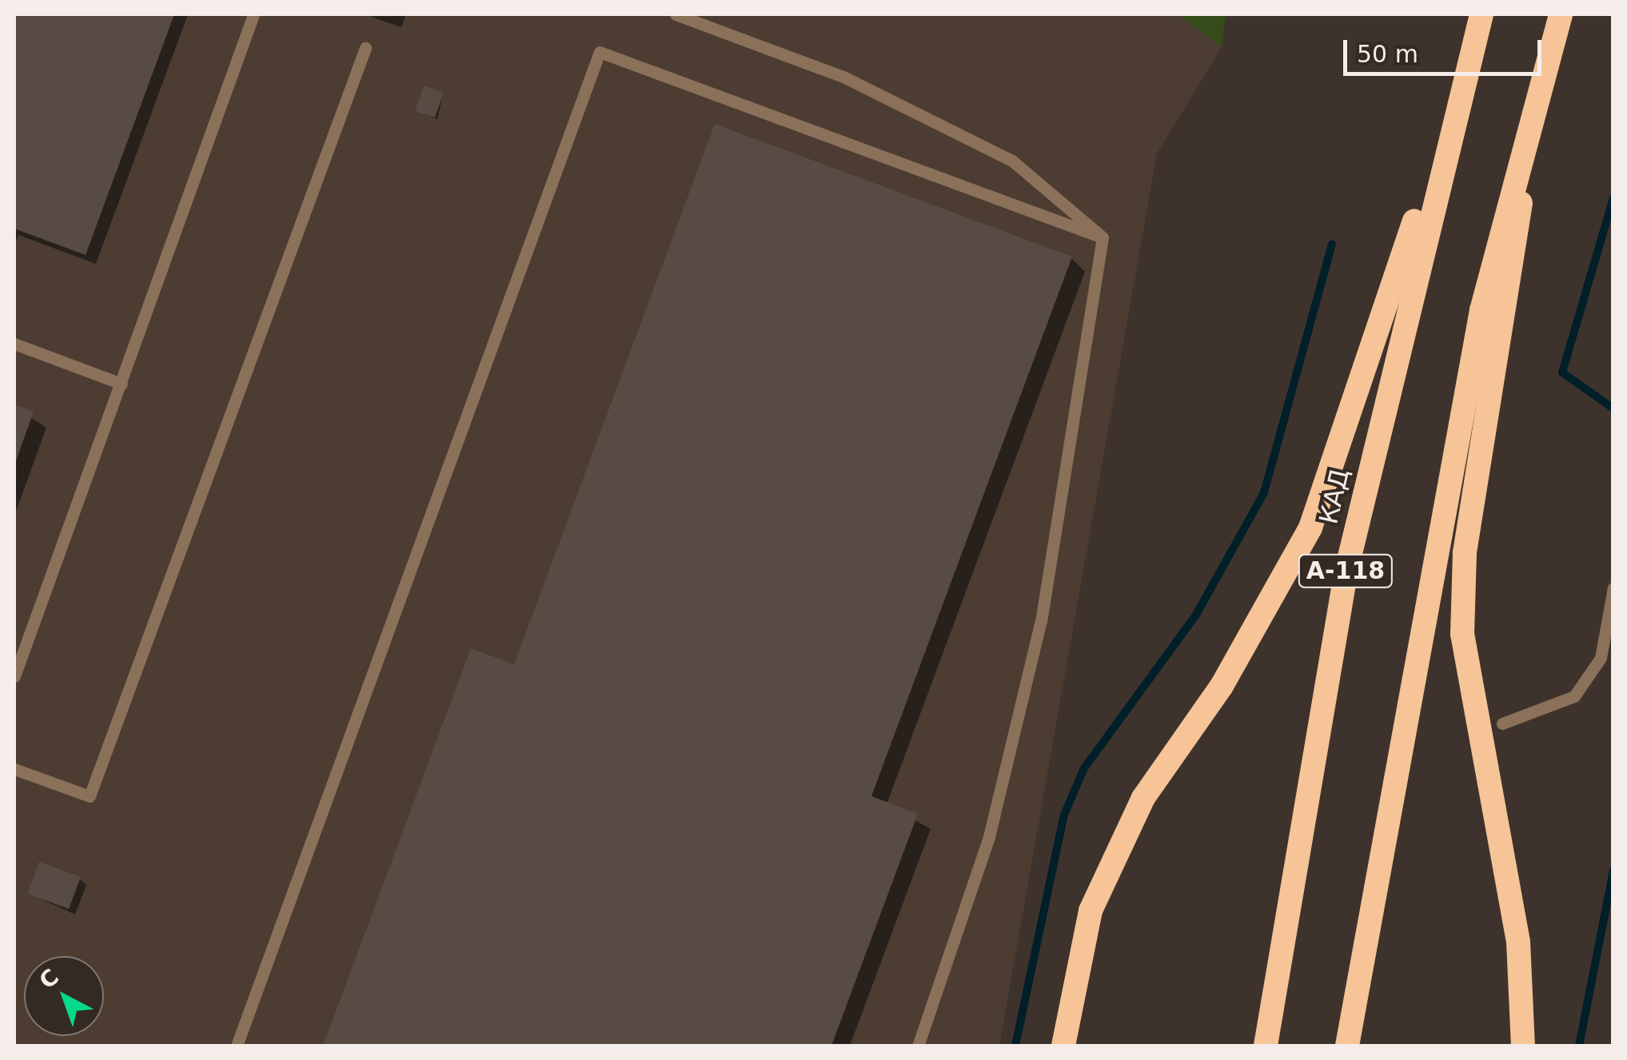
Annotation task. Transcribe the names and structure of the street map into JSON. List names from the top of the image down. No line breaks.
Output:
{"streets":{"highway":["КАД","А-118"]},"scale_bar":"50 m","north":"top left"}
